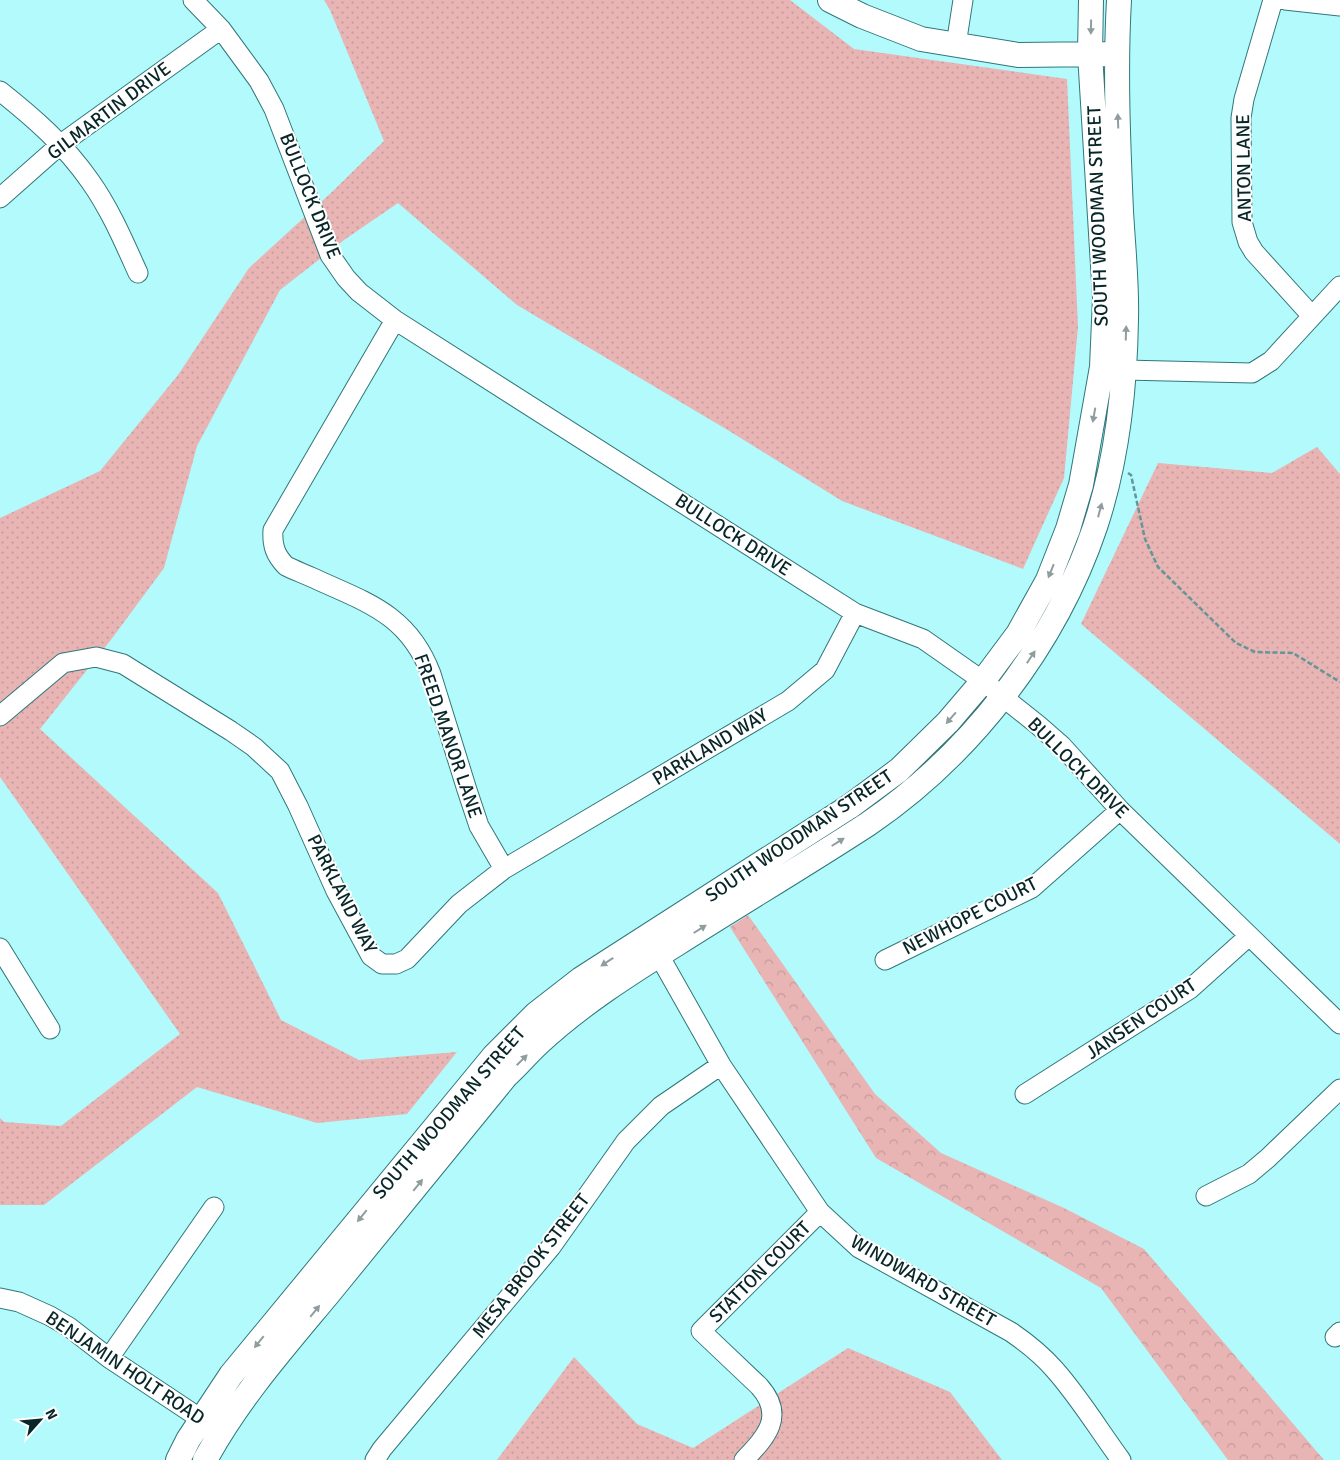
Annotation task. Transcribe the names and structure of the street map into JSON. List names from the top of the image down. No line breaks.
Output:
{"streets":{"main road":["SOUTH WOODMAN STREET"],"street":["GILMARTIN DRIVE","ANTON LANE","BULLOCK DRIVE","FREED MANOR LANE","PARKLAND WAY","NEWHOPE COURT","JANSEN COURT","MESA BROOK STREET","STATTON COURT","WINDWARD STREET","BENJAMIN HOLT ROAD"]},"crossings":[["GILMARTIN DRIVE","BULLOCK DRIVE"],["BULLOCK DRIVE","SOUTH WOODMAN STREET"],["BULLOCK DRIVE","FREED MANOR LANE"],["BULLOCK DRIVE","PARKLAND WAY"],["BULLOCK DRIVE","NEWHOPE COURT"],["BULLOCK DRIVE","JANSEN COURT"],["SOUTH WOODMAN STREET","WINDWARD STREET"],["SOUTH WOODMAN STREET","BENJAMIN HOLT ROAD"],["FREED MANOR LANE","PARKLAND WAY"],["MESA BROOK STREET","WINDWARD STREET"],["STATTON COURT","WINDWARD STREET"]],"north":"top right"}
